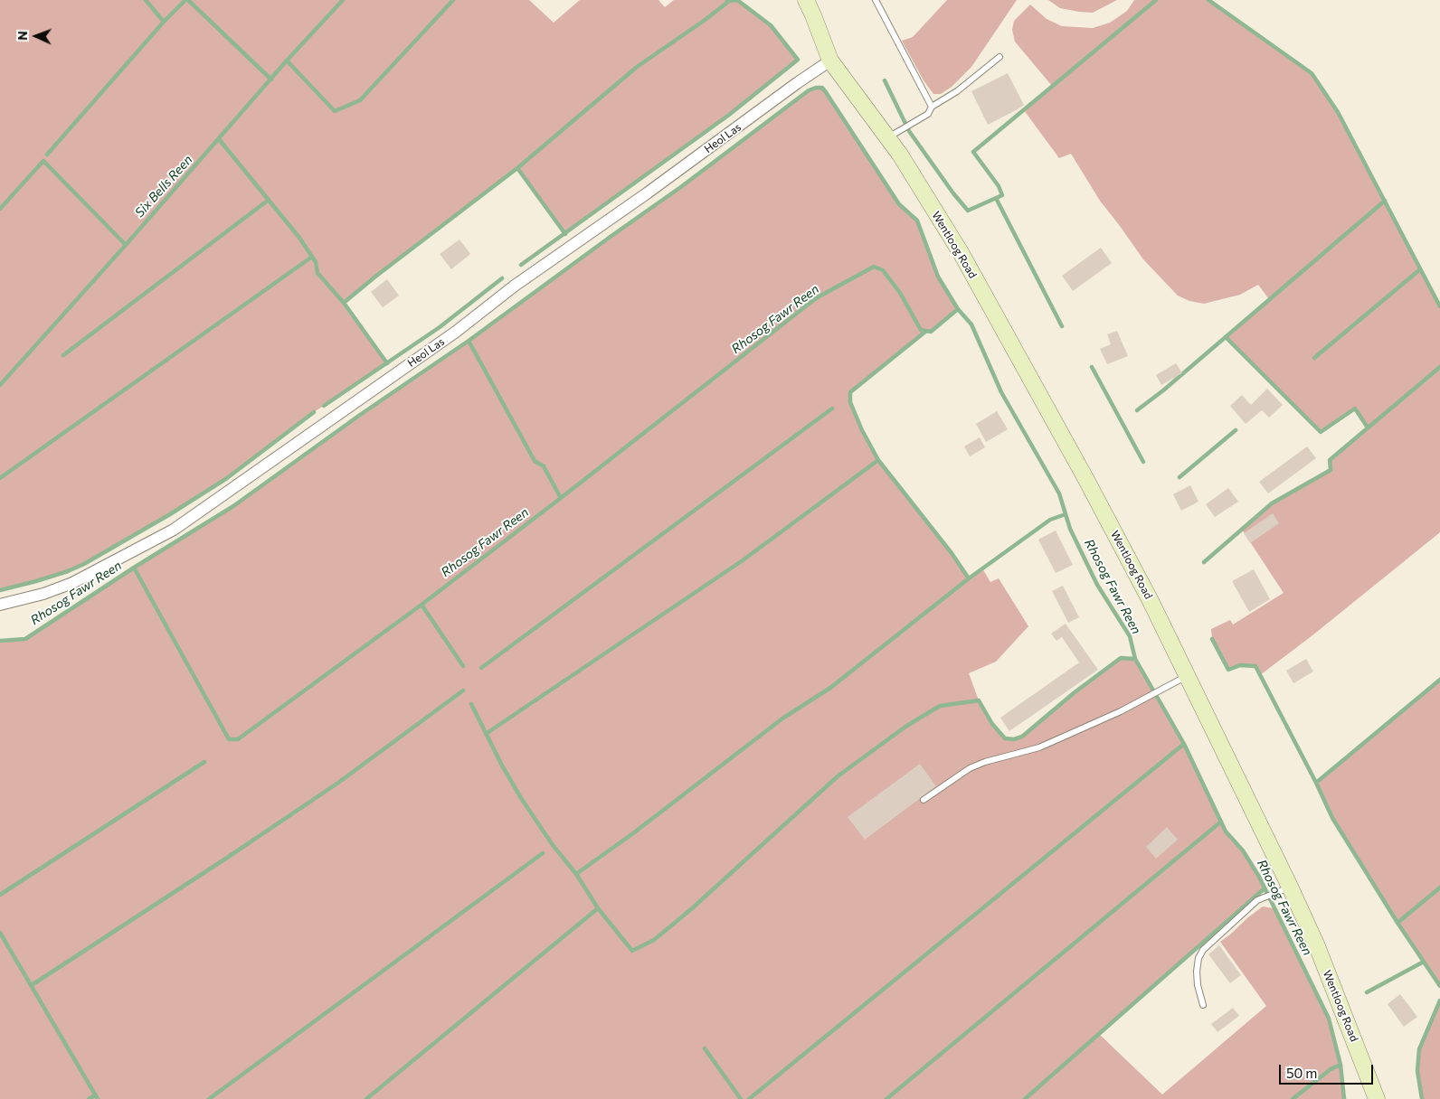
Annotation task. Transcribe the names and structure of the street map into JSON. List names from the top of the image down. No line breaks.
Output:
{"streets":{"main road":["Wentloog Road"],"street":["Heol Las"]},"crossings":[["Heol Las","Wentloog Road"]],"water":["Six Bells Reen","Rhosog Fawr Reen"],"scale_bar":"50 m","north":"left"}
